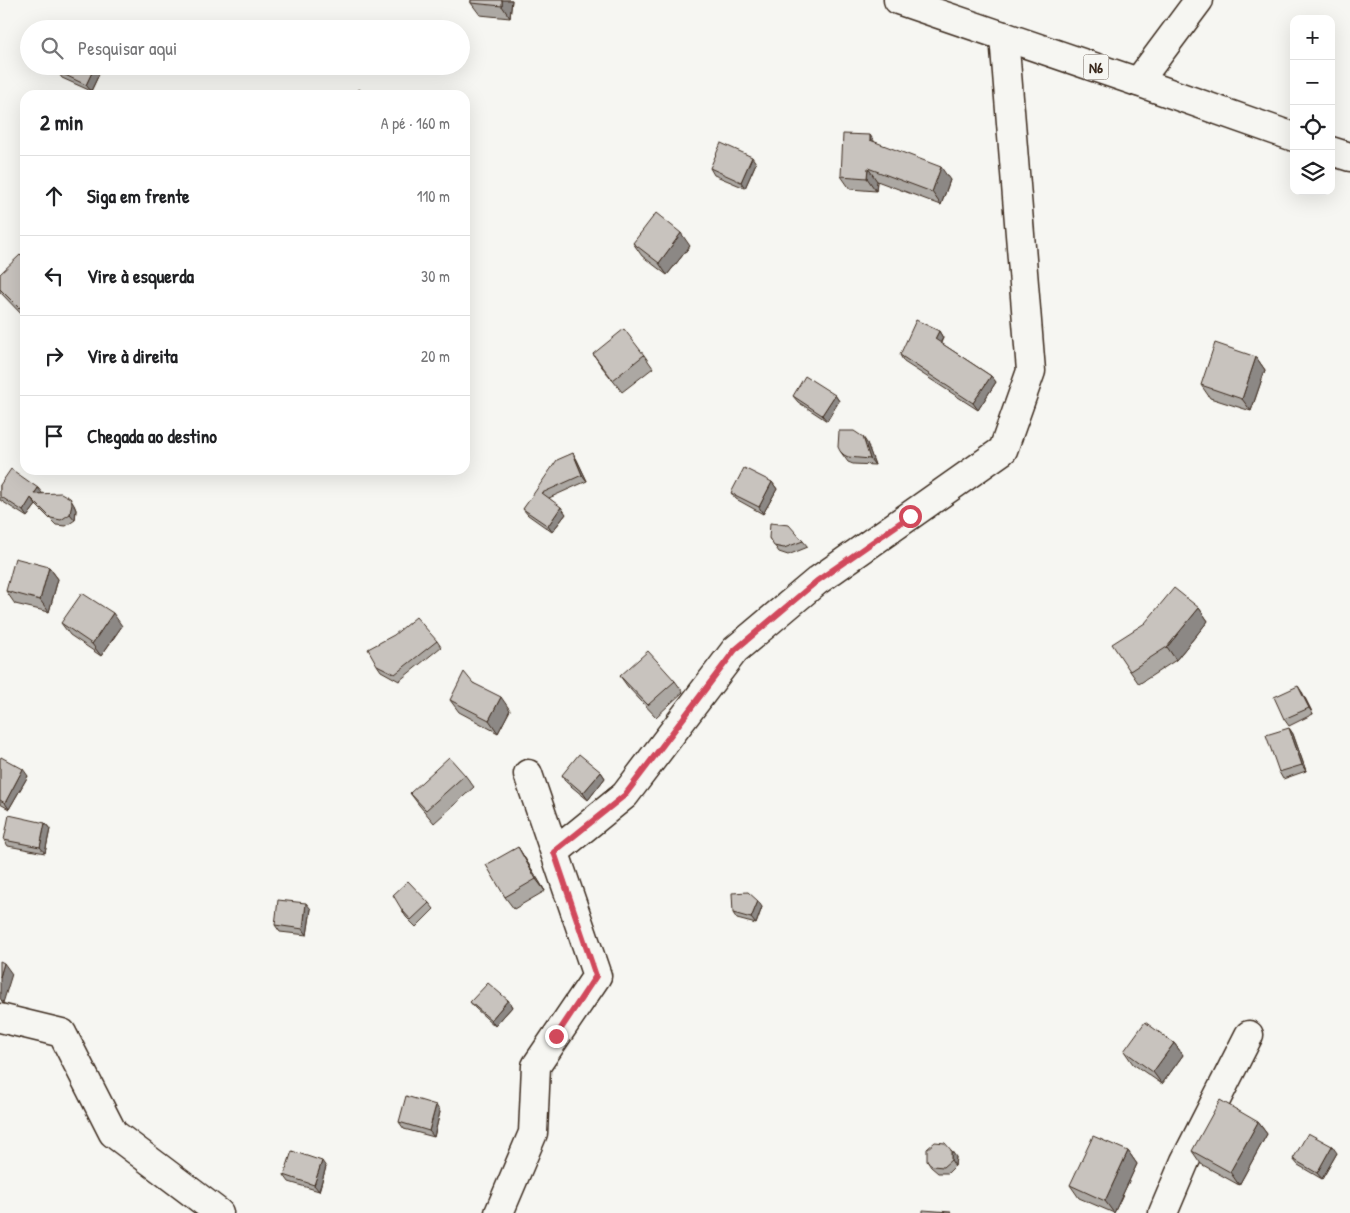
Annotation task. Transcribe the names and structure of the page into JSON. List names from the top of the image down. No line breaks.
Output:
{"streets":{"main road":["N6"]},"page":{"map_buttons":["+","−"],"search":"Pesquisar aqui","heading":["2 min","A pé · 160 m"],"list":[["Siga em frente","110 m"],["Vire à esquerda","30 m"],["Vire à direita","20 m"],"Chegada ao destino"]}}
